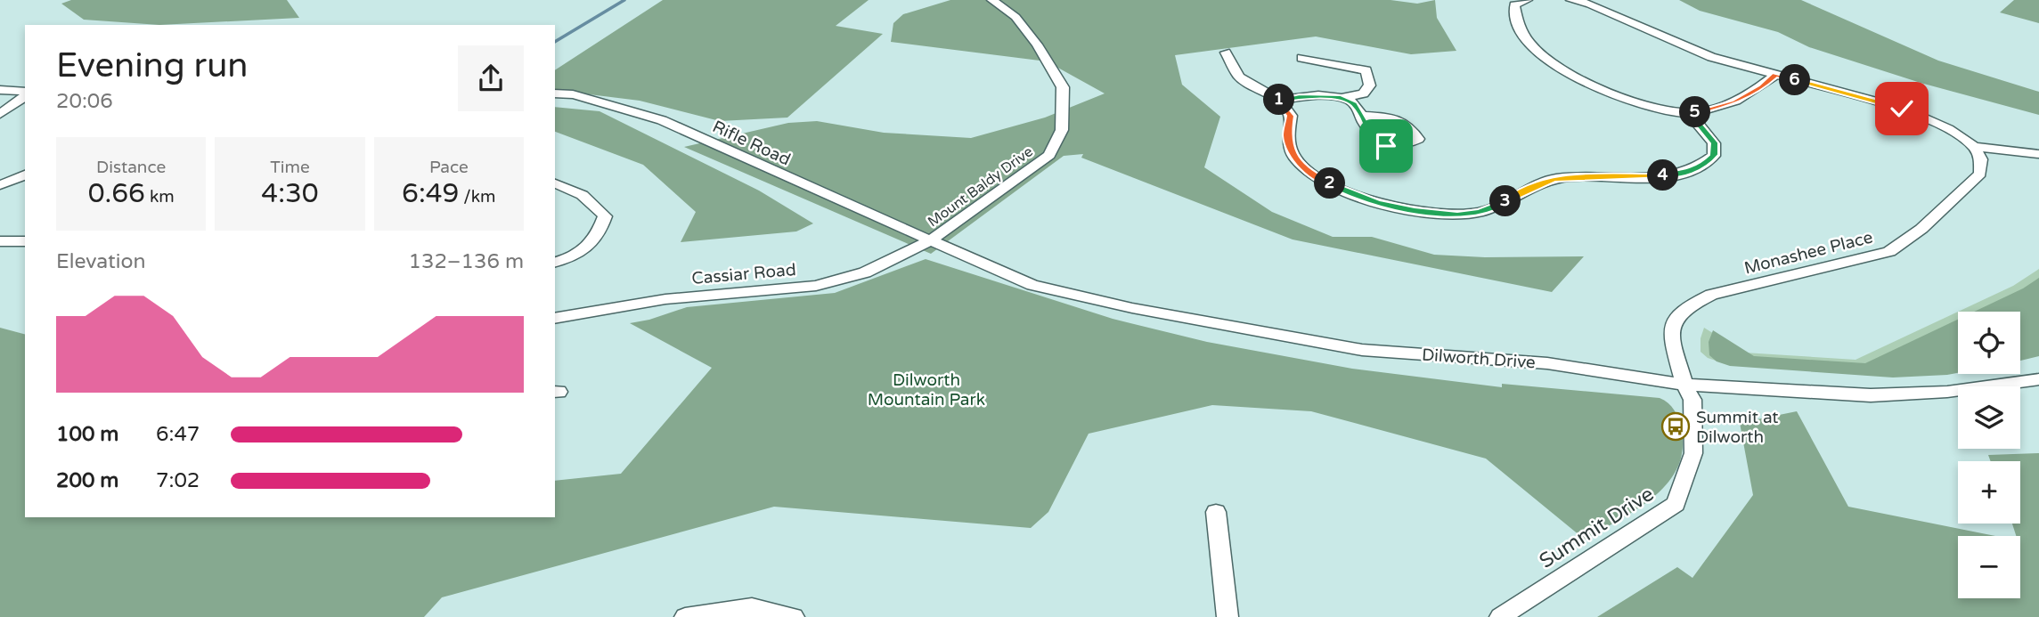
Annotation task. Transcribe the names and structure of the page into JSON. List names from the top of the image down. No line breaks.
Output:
{"streets":{"street":["Rifle Road","Mount Baldy Drive","Monashee Place","Cassiar Road","Dilworth Drive","Summit Drive"]},"crossings":[["Rifle Road","Mount Baldy Drive"],["Rifle Road","Cassiar Road"],["Rifle Road","Dilworth Drive"],["Mount Baldy Drive","Cassiar Road"],["Mount Baldy Drive","Dilworth Drive"],["Monashee Place","Dilworth Drive"],["Monashee Place","Summit Drive"],["Cassiar Road","Dilworth Drive"],["Dilworth Drive","Summit Drive"]],"parks":["Dilworth Mountain Park"],"places":{"bus stop":["Summit at Dilworth"]},"page":{"heading":["Evening run","20:06"],"pins":["6","1","5","4","2","3"],"stats":[["Distance","0.66 km"],["Time","4:30"],["Pace","6:49 /km"]],"chart":["Elevation","132–136 m"],"map_buttons":["+","−"],"list":[{"name":"100 m","note":"6:47"},{"name":"200 m","note":"7:02"}]}}
